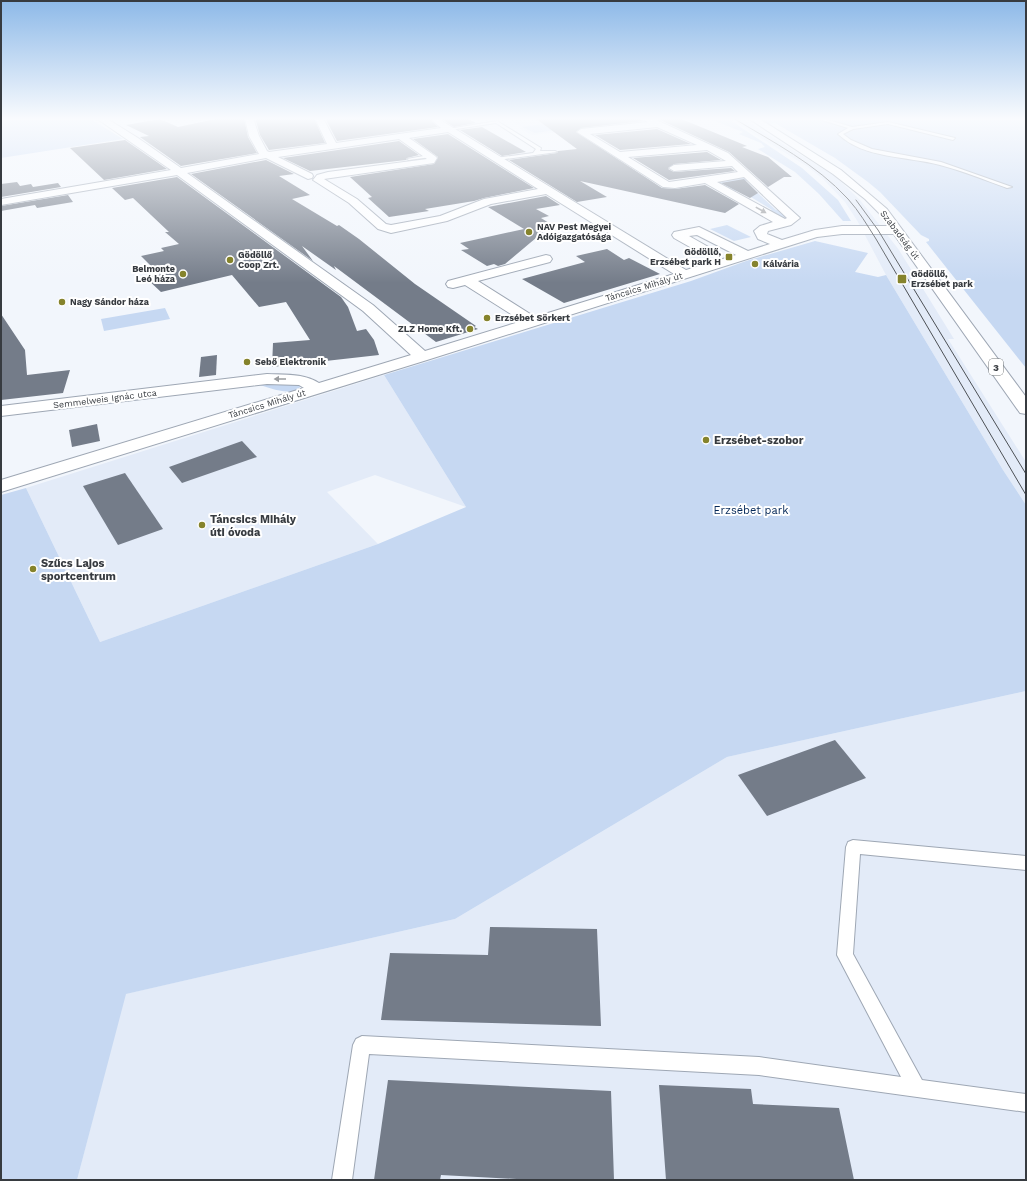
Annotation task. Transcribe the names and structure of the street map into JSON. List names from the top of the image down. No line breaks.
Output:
{"streets":{"street":["Szabadság út","Táncsics Mihály út","3","Semmelweis Ignác utca"]},"crossings":[["Szabadság út","Táncsics Mihály út"],["Táncsics Mihály út","Semmelweis Ignác utca"]],"parks":["Erzsébet park"],"places":{"other":["NAV Pest Megyei Adóigazgatósága","Gödöllő Coop Zrt.","Kálvária","Belmonte Leó háza","Nagy Sándor háza","Erzsébet Sörkert","ZLZ Home Kft.","Sebő Elektronik","Erzsébet-szobor","Táncsics Mihály úti óvoda","Szűcs Lajos sportcentrum"],"transit":["Gödöllő, Erzsébet park H","Gödöllő, Erzsébet park"]}}
